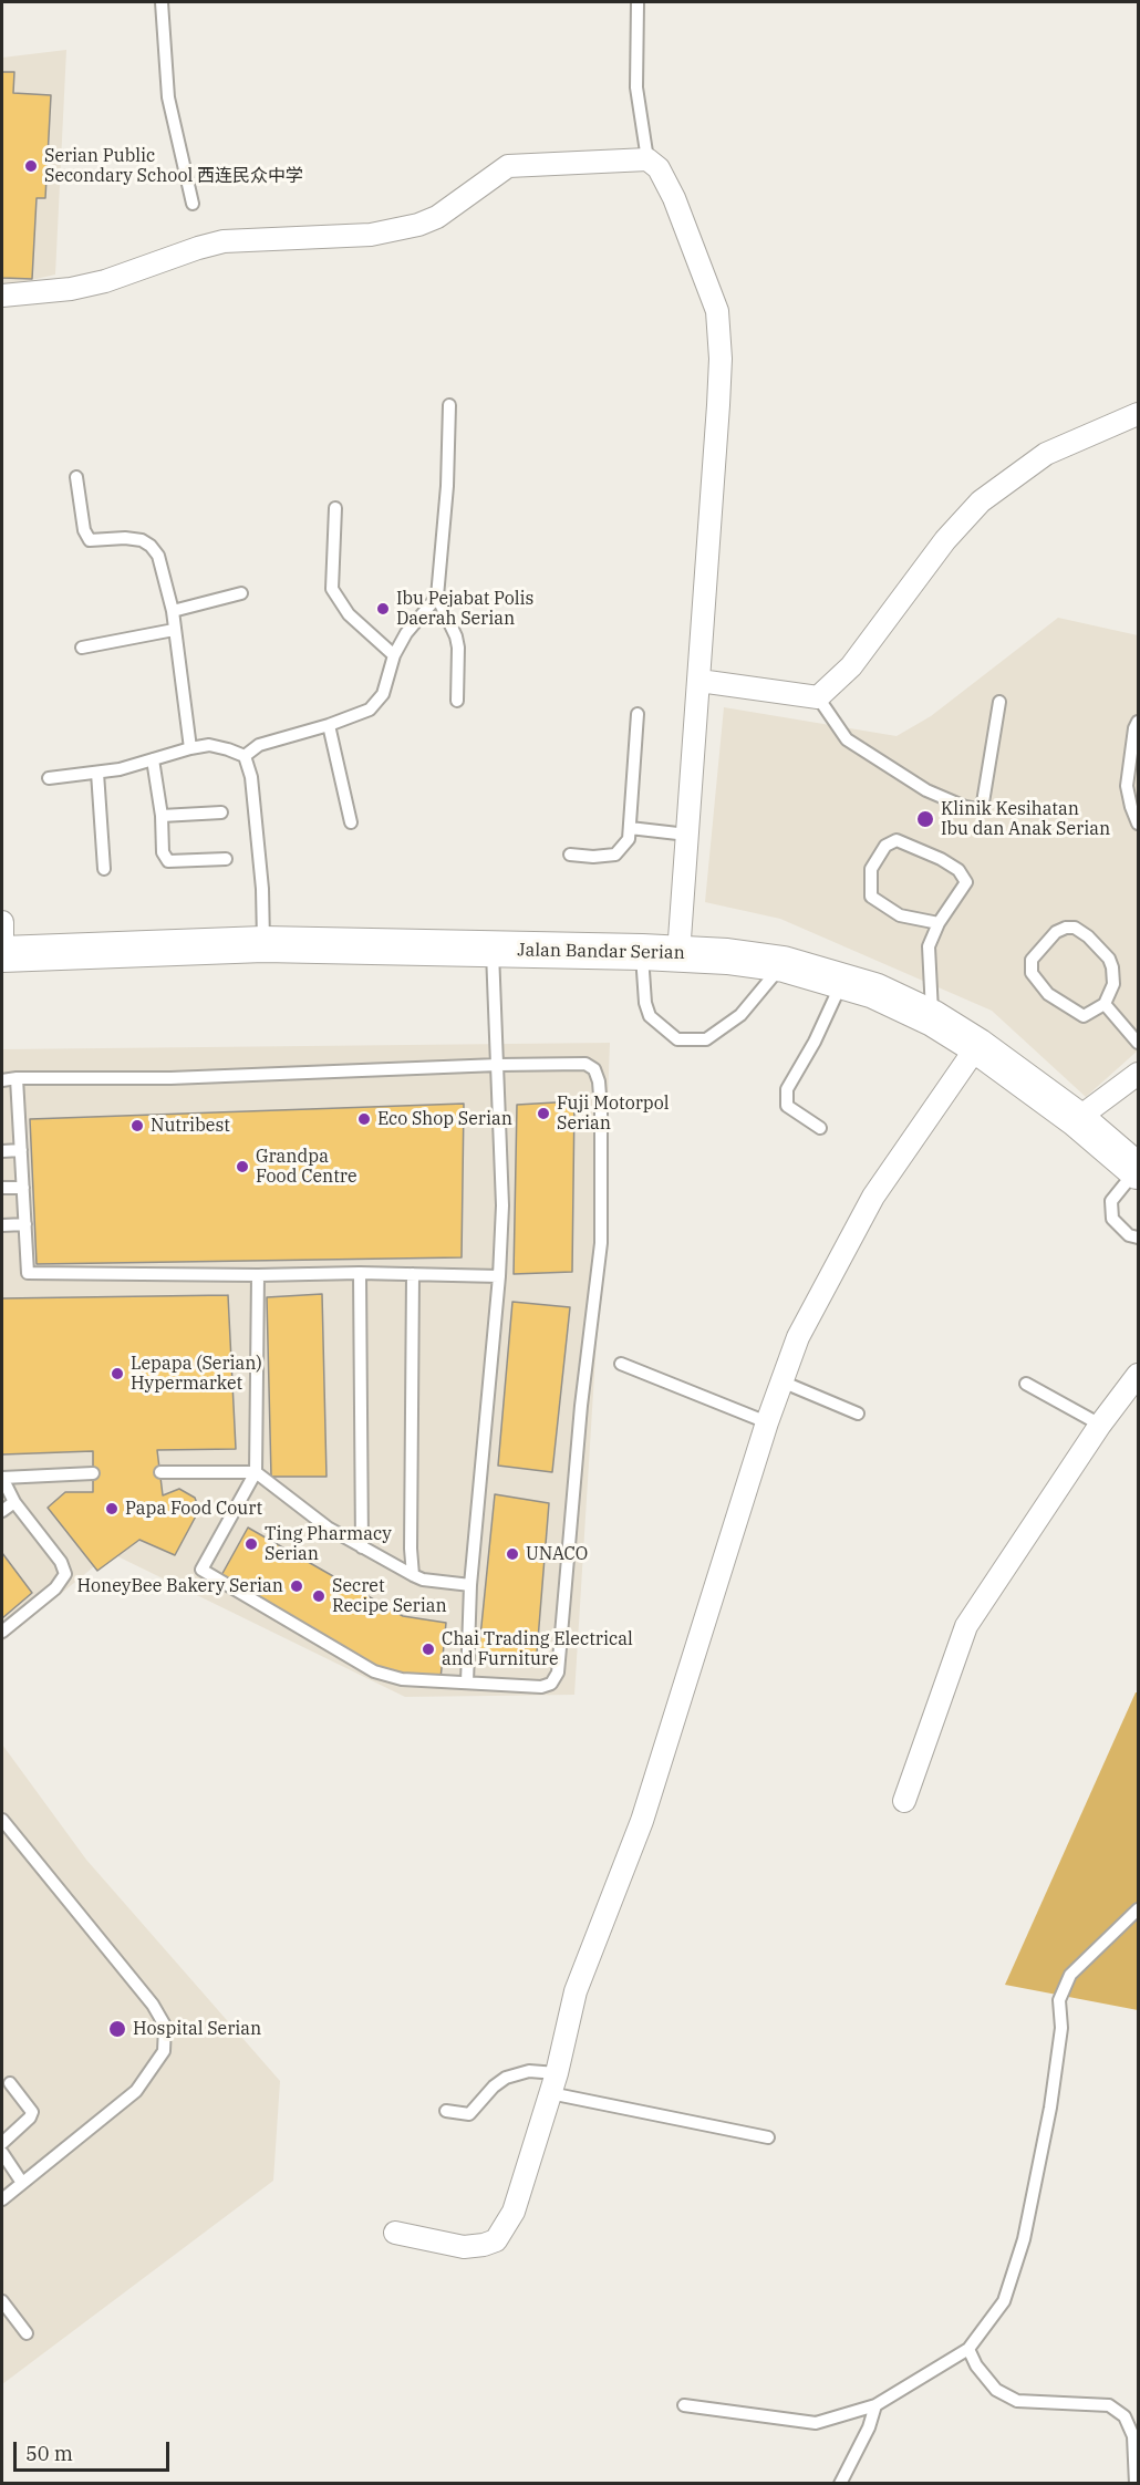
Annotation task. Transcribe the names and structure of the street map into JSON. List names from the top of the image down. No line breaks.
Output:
{"streets":{"main road":["Jalan Bandar Serian"]},"places":["Serian Public Secondary School 西连民众中学","Ibu Pejabat Polis Daerah Serian","Klinik Kesihatan Ibu dan Anak Serian","Fuji Motorpol Serian","Eco Shop Serian","Nutribest","Grandpa Food Centre","Lepapa (Serian) Hypermarket","Papa Food Court","Ting Pharmacy Serian","UNACO","HoneyBee Bakery Serian","Secret Recipe Serian","Chai Trading Electrical and Furniture","Hospital Serian"],"scale_bar":"50 m"}
